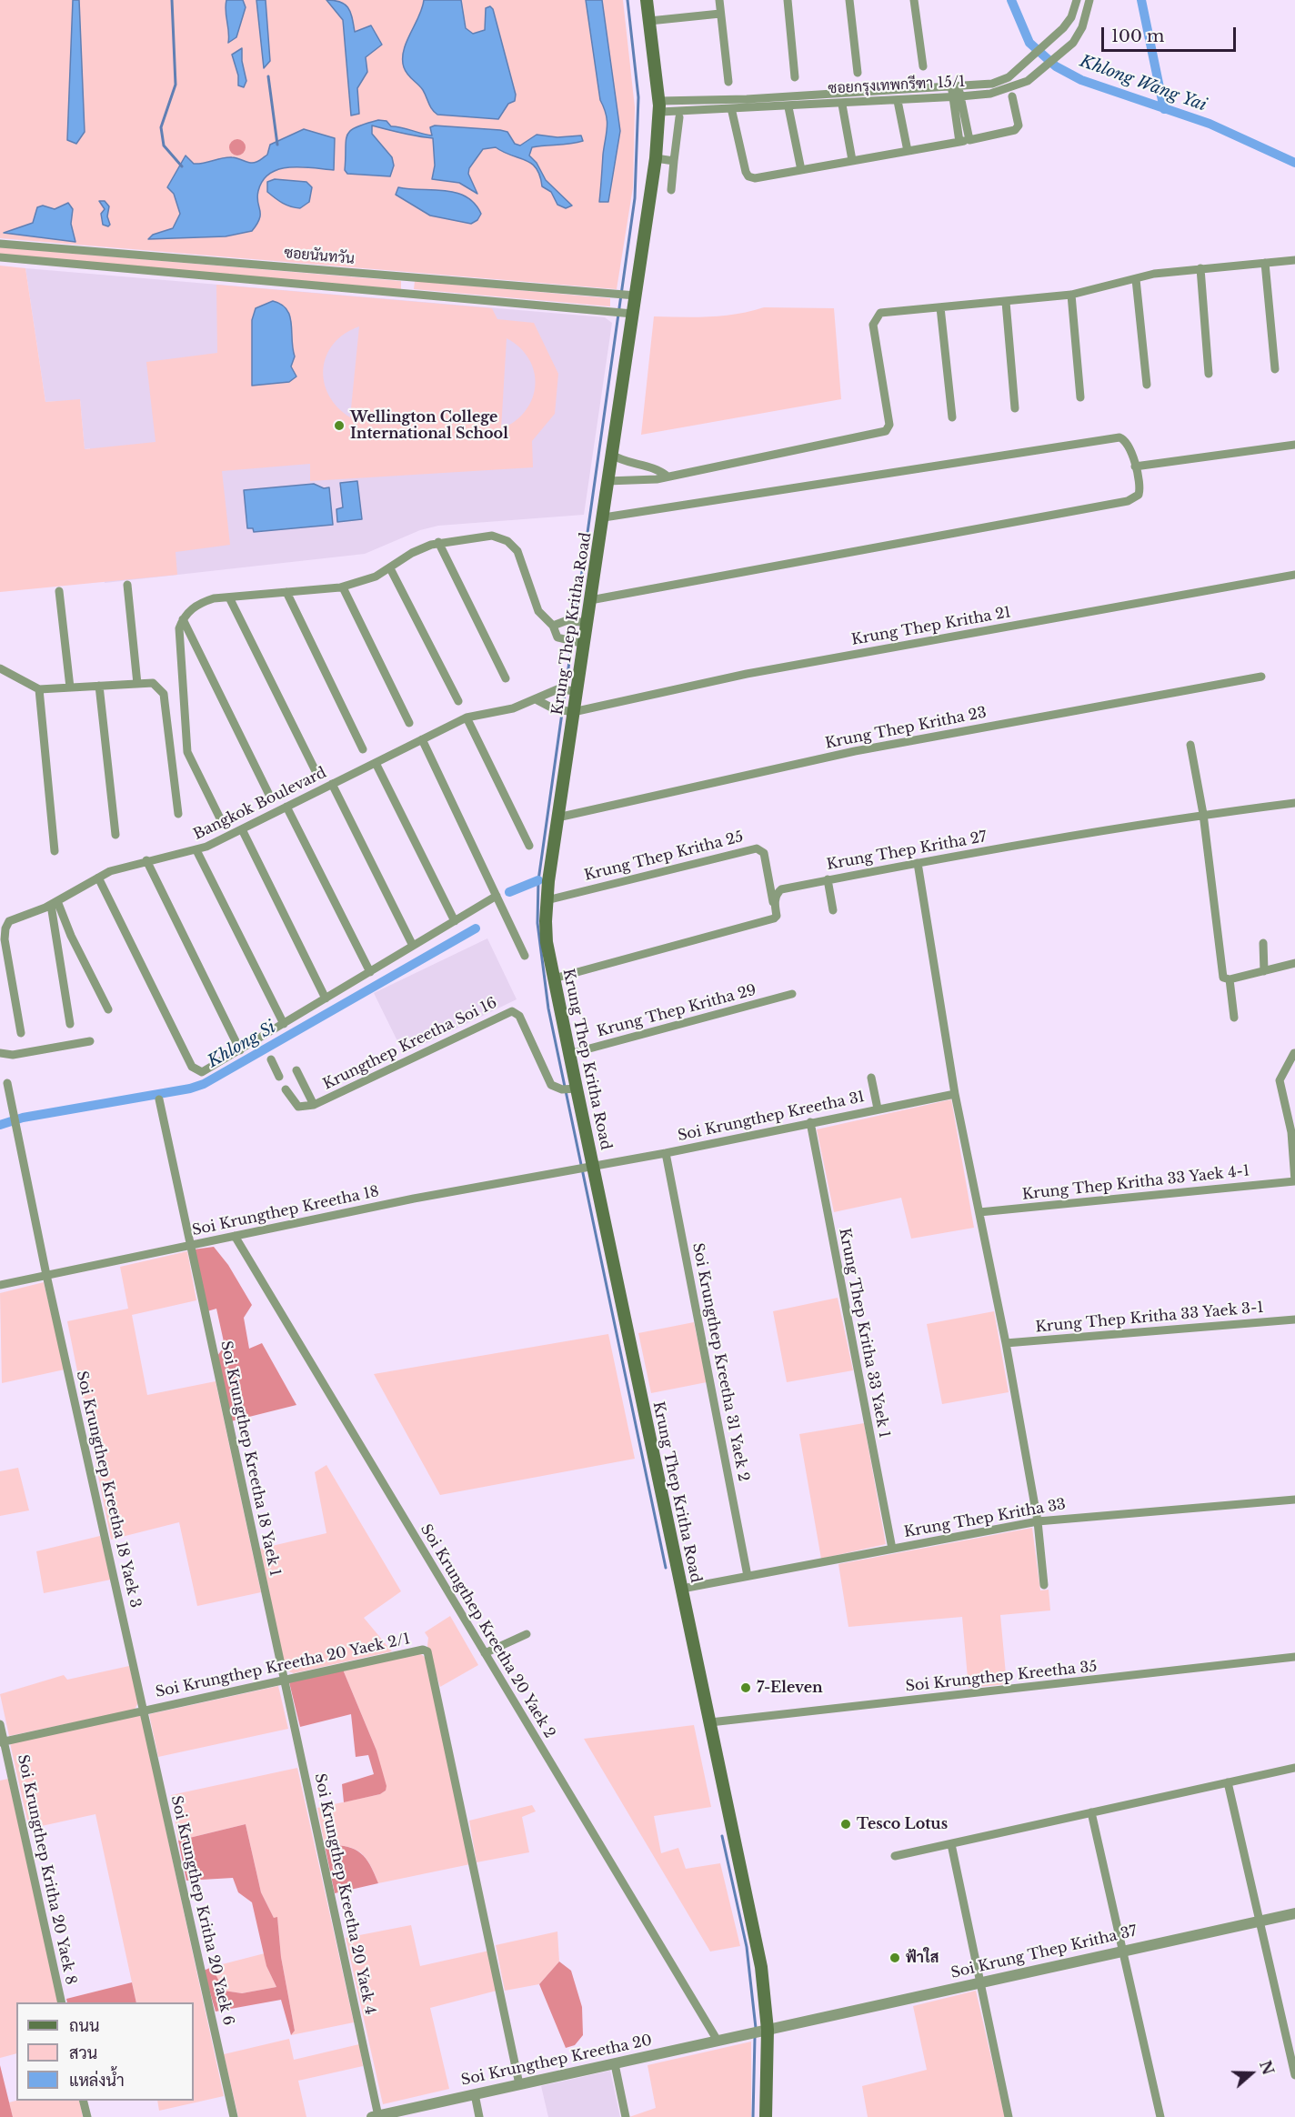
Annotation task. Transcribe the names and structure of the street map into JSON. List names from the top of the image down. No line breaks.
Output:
{"streets":{"main road":["Krung Thep Kritha Road"],"street":["ซอยกรุงเทพกรีฑา 15/1","ซอยนันทวัน","Krung Thep Kritha 21","Krung Thep Kritha 23","Bangkok Boulevard","Krung Thep Kritha 27","Krung Thep Kritha 25","Krung Thep Kritha 29","Krungthep Kreetha Soi 16","Soi Krungthep Kreetha 31","Krung Thep Kritha 33 Yaek 4-1","Soi Krungthep Kreetha 18","Krung Thep Kritha 33 Yaek 3-1","Krung Thep Kritha 33 Yaek 1","Soi Krungthep Kreetha 31 Yaek 2","Soi Krungthep Kreetha 18 Yaek 1","Soi Krungthep Kreetha 18 Yaek 3","Krung Thep Kritha 33","Soi Krungthep Kreetha 20 Yaek 2","Soi Krungthep Kreetha 20 Yaek 2/1","Soi Krungthep Kreetha 35","Soi Krungthep Kritha 20 Yaek 8","Soi Krungthep Kreetha 20 Yaek 4","Soi Krungthep Kritha 20 Yaek 6","Soi Krung Thep Kritha 37","Soi Krungthep Kreetha 20"]},"crossings":[["ซอยกรุงเทพกรีฑา 15/1","Krung Thep Kritha Road"],["ซอยนันทวัน","Krung Thep Kritha Road"],["Krung Thep Kritha Road","Krung Thep Kritha 21"],["Krung Thep Kritha Road","Krung Thep Kritha 23"],["Krung Thep Kritha Road","Bangkok Boulevard"],["Krung Thep Kritha Road","Krung Thep Kritha 27"],["Krung Thep Kritha Road","Krung Thep Kritha 25"],["Krung Thep Kritha Road","Krung Thep Kritha 29"],["Krung Thep Kritha Road","Krungthep Kreetha Soi 16"],["Krung Thep Kritha Road","Soi Krungthep Kreetha 31"],["Krung Thep Kritha Road","Soi Krungthep Kreetha 18"],["Krung Thep Kritha Road","Krung Thep Kritha 33"],["Krung Thep Kritha Road","Soi Krungthep Kreetha 35"],["Krung Thep Kritha Road","Soi Krung Thep Kritha 37"],["Krung Thep Kritha 27","Krung Thep Kritha 25"],["Soi Krungthep Kreetha 31","Soi Krungthep Kreetha 18"],["Soi Krungthep Kreetha 31","Krung Thep Kritha 33 Yaek 1"],["Soi Krungthep Kreetha 31","Soi Krungthep Kreetha 31 Yaek 2"],["Soi Krungthep Kreetha 18","Soi Krungthep Kreetha 18 Yaek 1"],["Soi Krungthep Kreetha 18","Soi Krungthep Kreetha 18 Yaek 3"],["Soi Krungthep Kreetha 18","Soi Krungthep Kreetha 20 Yaek 2"],["Krung Thep Kritha 33 Yaek 1","Krung Thep Kritha 33"],["Soi Krungthep Kreetha 31 Yaek 2","Krung Thep Kritha 33"],["Soi Krungthep Kreetha 18 Yaek 1","Soi Krungthep Kreetha 20 Yaek 2/1"],["Soi Krungthep Kreetha 18 Yaek 1","Soi Krungthep Kreetha 20 Yaek 4"],["Soi Krungthep Kreetha 18 Yaek 3","Soi Krungthep Kreetha 20 Yaek 2/1"],["Soi Krungthep Kreetha 18 Yaek 3","Soi Krungthep Kritha 20 Yaek 6"],["Soi Krungthep Kreetha 20 Yaek 2","Soi Krungthep Kreetha 20"],["Soi Krungthep Kreetha 20 Yaek 2/1","Soi Krungthep Kritha 20 Yaek 8"],["Soi Krungthep Kreetha 20 Yaek 2/1","Soi Krungthep Kreetha 20 Yaek 4"],["Soi Krungthep Kreetha 20 Yaek 2/1","Soi Krungthep Kritha 20 Yaek 6"],["Soi Krungthep Kreetha 20 Yaek 2/1","Soi Krungthep Kreetha 20"],["Soi Krungthep Kreetha 20 Yaek 4","Soi Krungthep Kreetha 20"],["Soi Krung Thep Kritha 37","Soi Krungthep Kreetha 20"]],"water":["Khlong Wang Yai","Khlong Si"],"places":["Wellington College International School","7-Eleven","Tesco Lotus","ฟ้าใส"],"legend":["ถนน","สวน","แหล่งน้ำ"],"scale_bar":"100 m","north":"right"}
